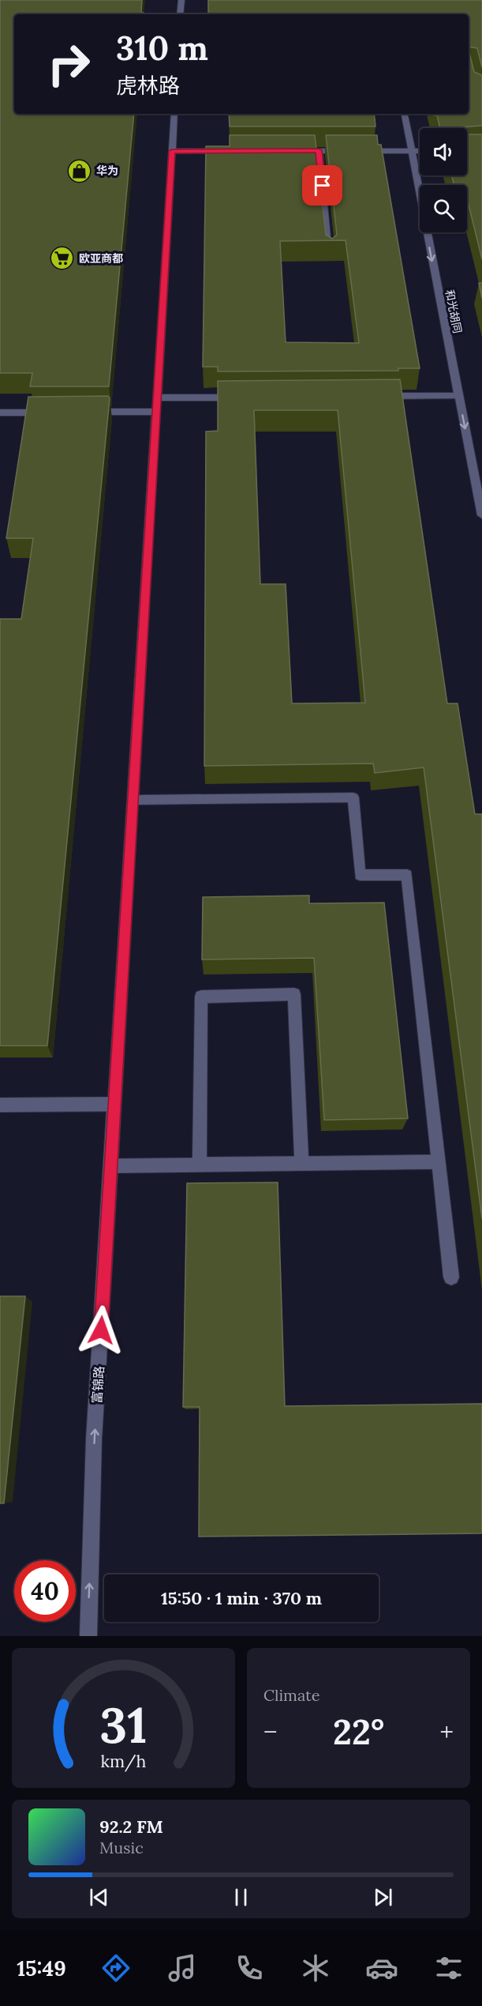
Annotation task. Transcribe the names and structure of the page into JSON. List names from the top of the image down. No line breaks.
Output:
{"streets":{"street":["和光胡同","富锦路"]},"one_way":["和光胡同"],"places":{"shop":["华为"],"supermarket":["欧亚商都"]},"page":{"turn":["310 m","虎林路"],"limit":"40","trip":"15:50 · 1 min · 370 m","tile":"Climate","heat":["−","22°","+"],"song":["92.2 FM","Music"],"tabs":"15:49","gauge":["31","km/h"]}}
